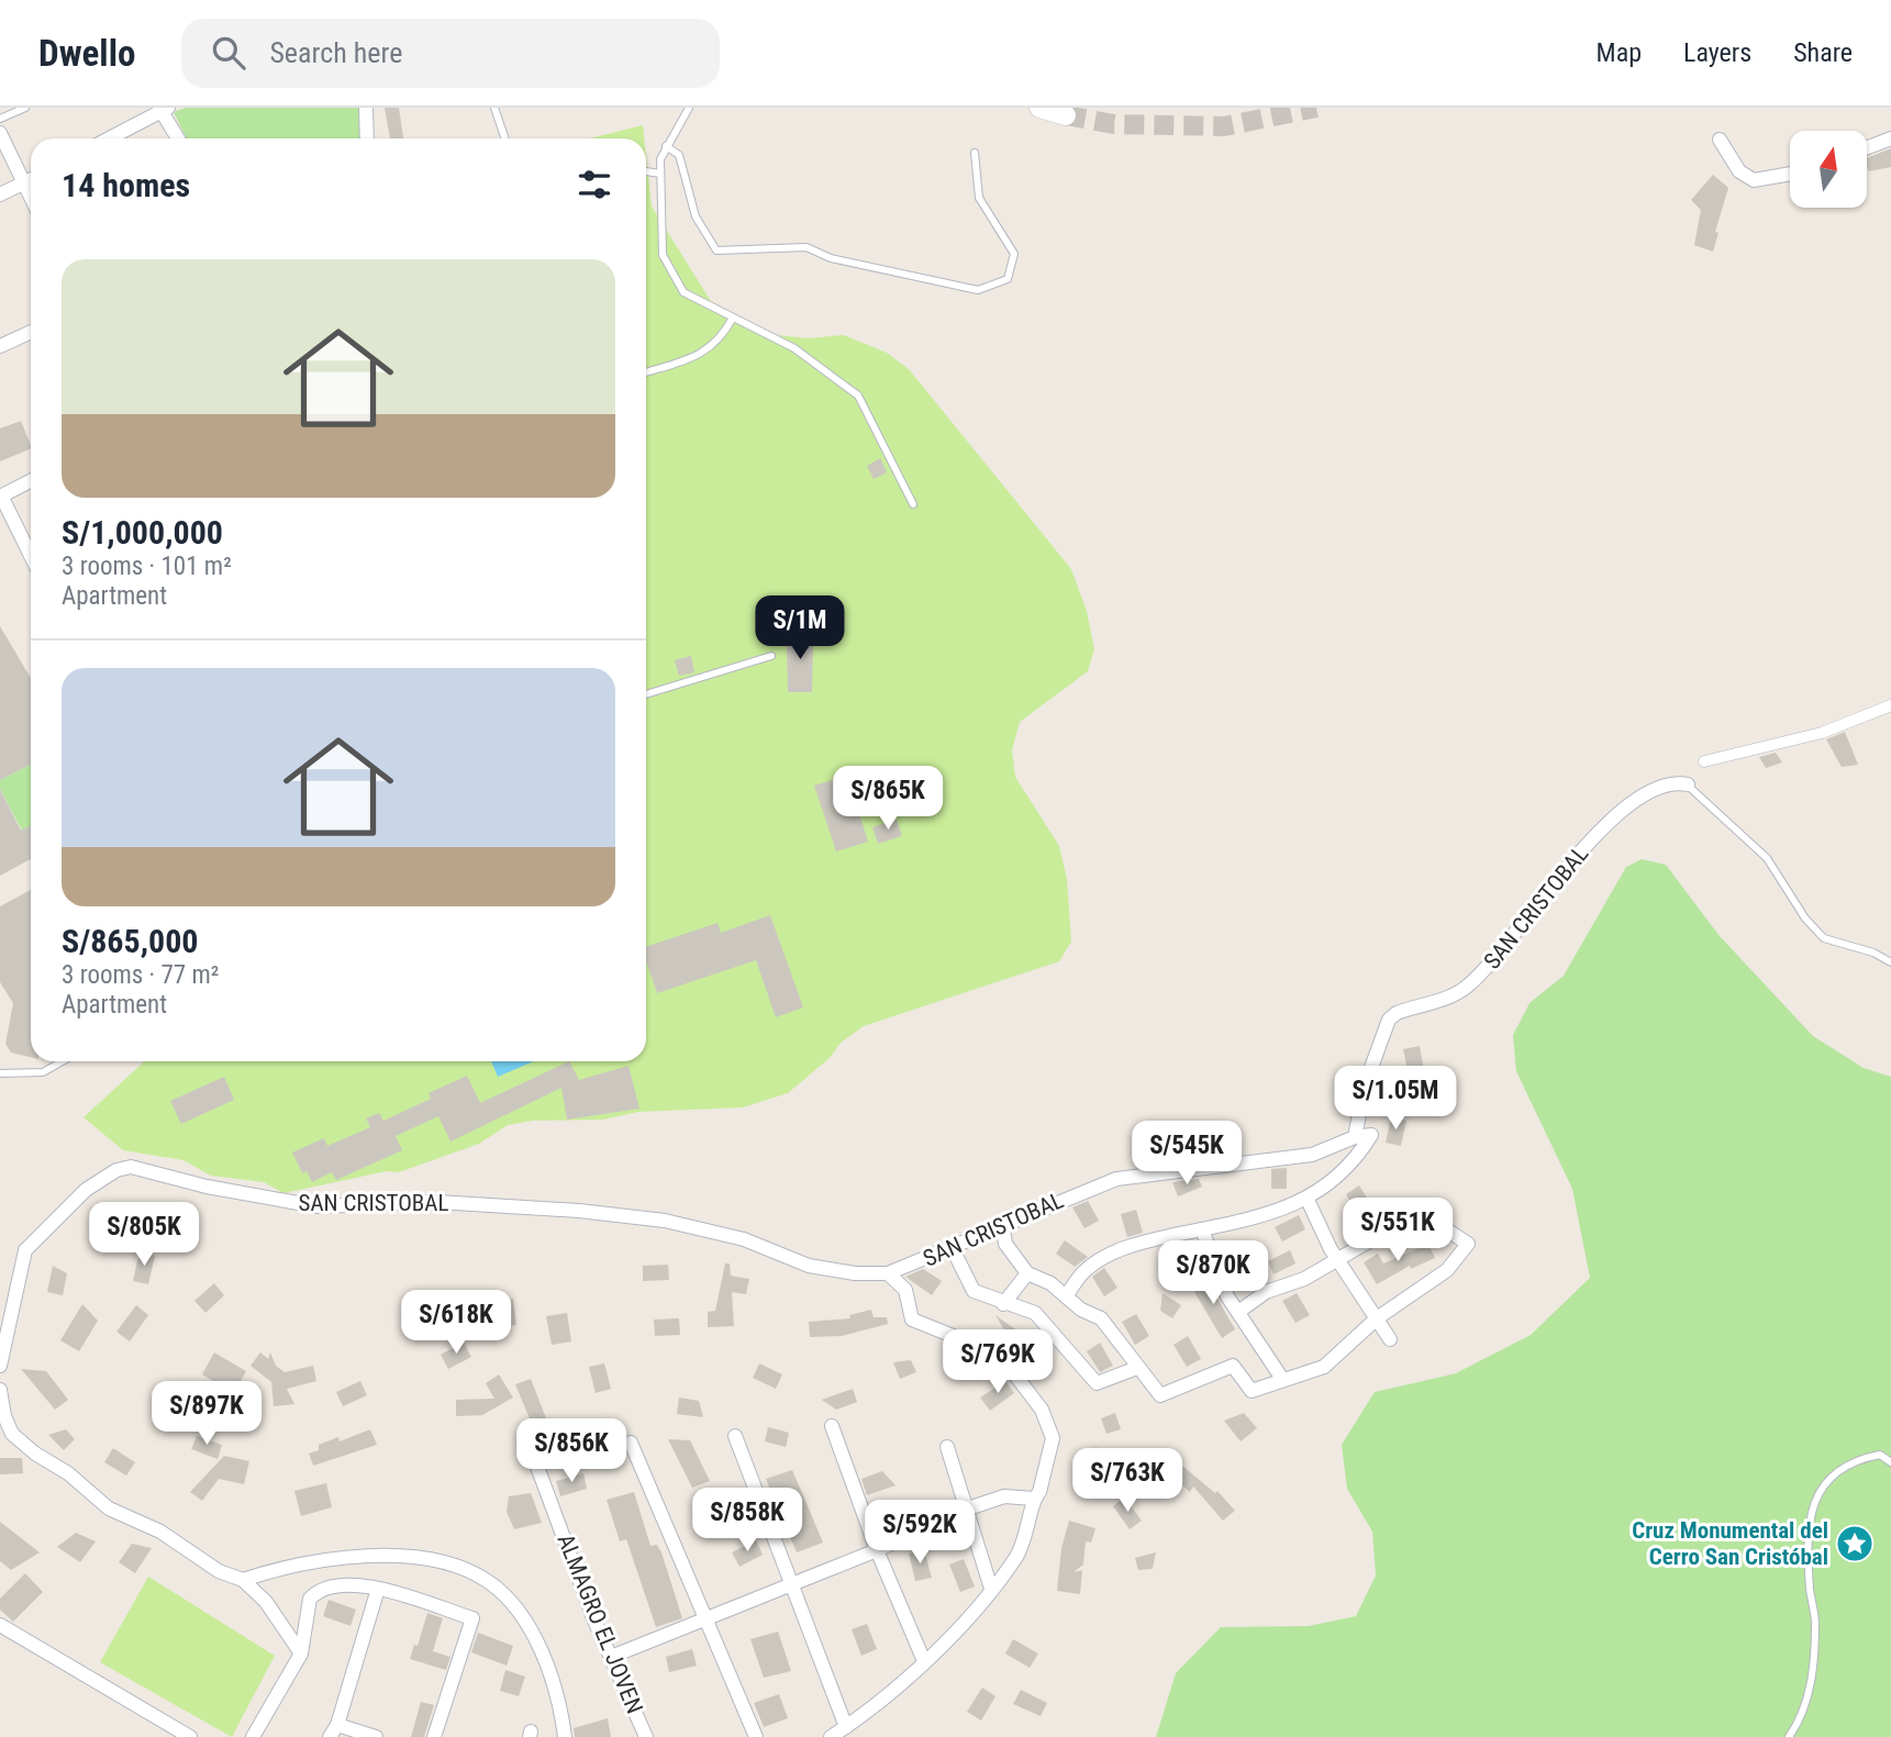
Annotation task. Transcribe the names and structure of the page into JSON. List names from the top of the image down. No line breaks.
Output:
{"streets":{"street":["SAN CRISTOBAL","ALMAGRO EL JOVEN"]},"places":{"place":["Cruz Monumental del Cerro San Cristóbal"]},"north":"top","page":{"header":"Dwello","search":"Search here","nav":["Map","Layers","Share"],"heading":"14 homes","list":[{"name":"S/1,000,000","note":"3 rooms · 101 m² · Apartment"},{"name":"S/865,000","note":"3 rooms · 77 m² · Apartment"}],"price":["S/1M","S/865K","S/1.05M","S/545K","S/551K","S/805K","S/870K","S/618K","S/769K","S/897K","S/856K","S/763K","S/858K","S/592K"]}}
